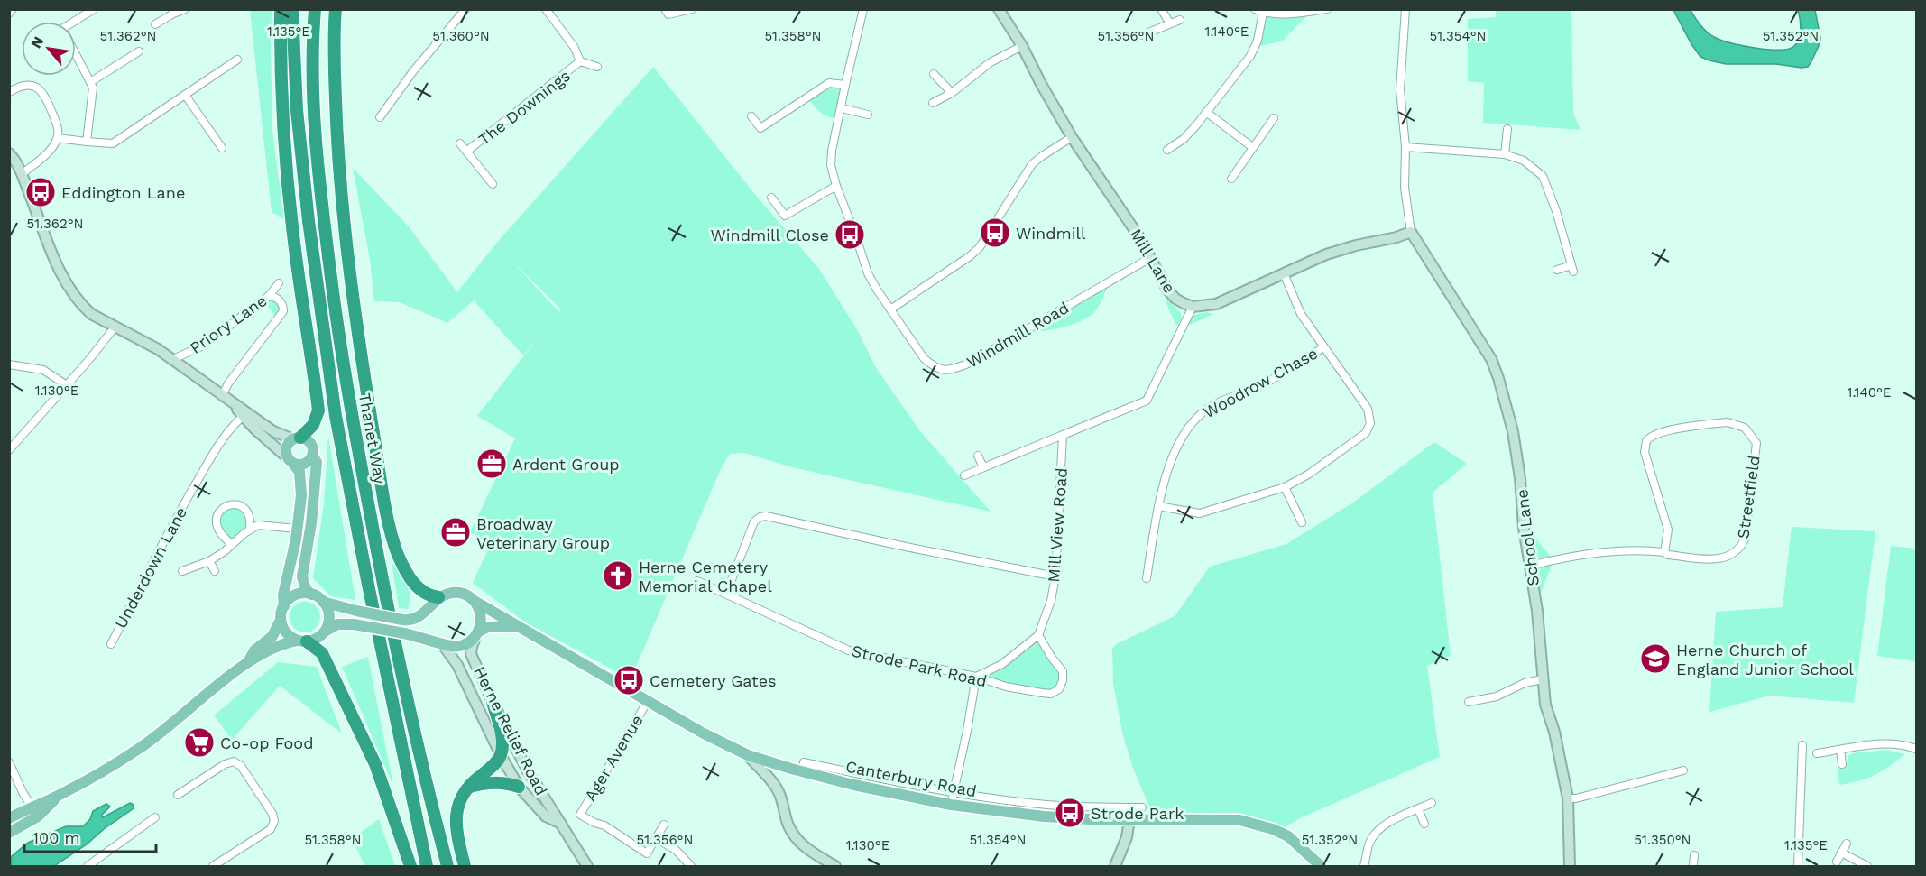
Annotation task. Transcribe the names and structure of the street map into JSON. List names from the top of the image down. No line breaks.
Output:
{"streets":{"highway":["Thanet Way"],"main road":["Canterbury Road"],"street":["The Downings","Mill Lane","Priory Lane","Windmill Road","Woodrow Chase","Streetfield","Mill View Road","School Lane","Underdown Lane","Strode Park Road","Herne Relief Road","Ager Avenue"]},"crossings":[["Mill Lane","Windmill Road"],["Mill Lane","Woodrow Chase"],["Mill Lane","School Lane"],["Streetfield","School Lane"],["Mill View Road","Strode Park Road"],["Ager Avenue","Canterbury Road"]],"places":{"bus stop":["Eddington Lane","Windmill","Windmill Close","Cemetery Gates","Strode Park"],"office":["Ardent Group","Broadway Veterinary Group"],"church":["Herne Cemetery Memorial Chapel"],"school or university":["Herne Church of England Junior School"],"supermarket":["Co-op Food"]},"scale_bar":"100 m","north":"top left","coordinates":["1.135°E","1.140°E","51.362°N","51.360°N","51.358°N","51.356°N","51.354°N","51.352°N","1.130°E","51.350°N"]}
